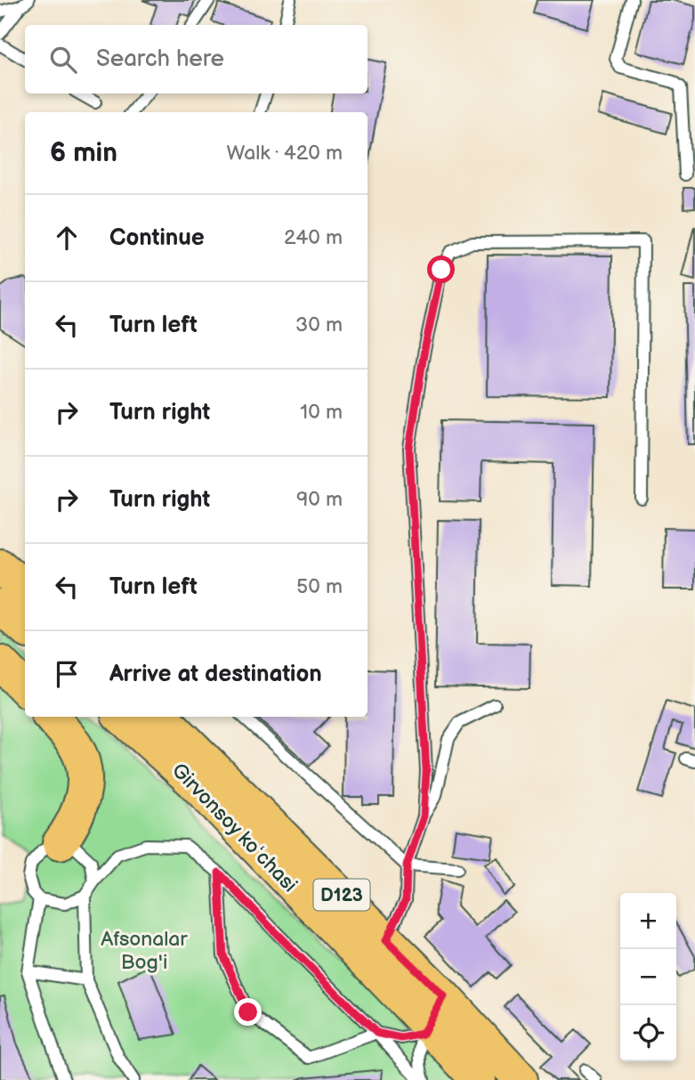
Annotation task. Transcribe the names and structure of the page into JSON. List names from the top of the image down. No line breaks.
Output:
{"streets":{"main road":["Girvonsoy koʻchasi","D123"]},"parks":["Afsonalar Bog'i"],"page":{"search":"Search here","heading":["6 min","Walk · 420 m"],"list":[["Continue","240 m"],["Turn left","30 m"],["Turn right","10 m"],["Turn right","90 m"],["Turn left","50 m"],"Arrive at destination"],"map_buttons":["+","−"]}}
